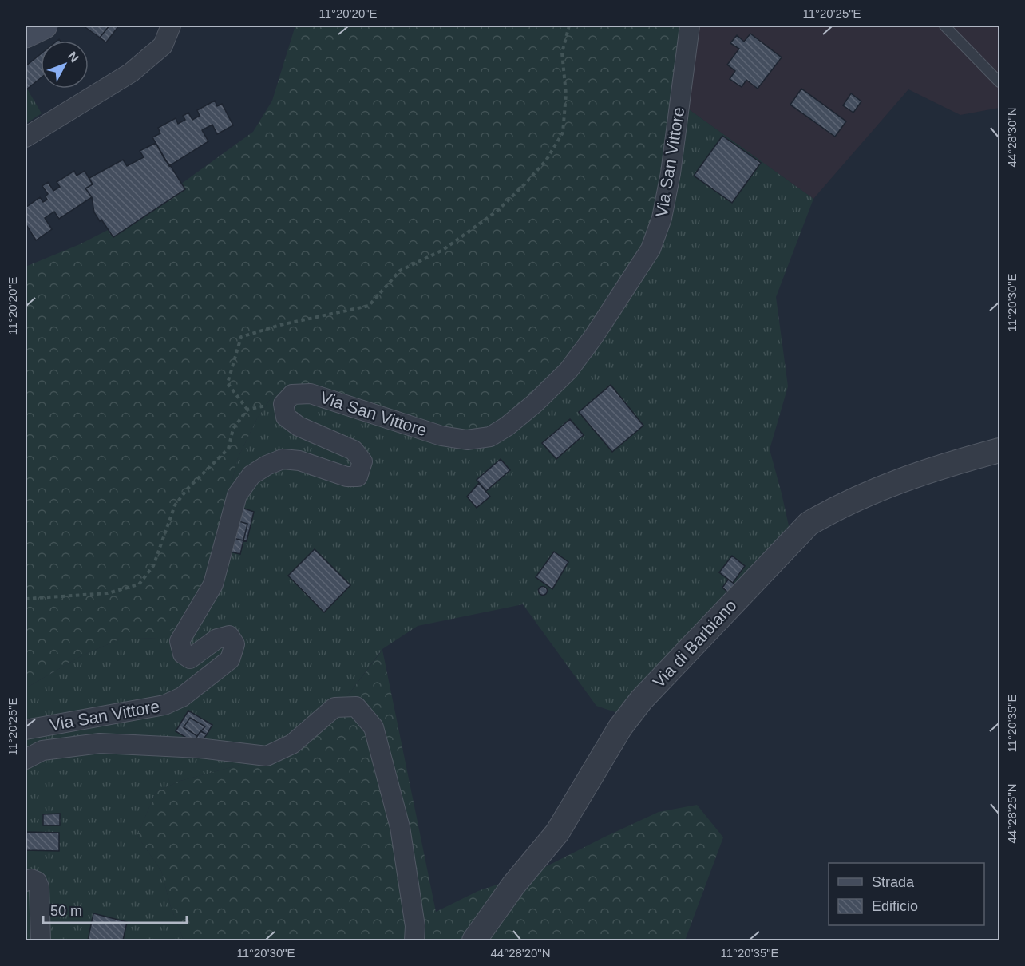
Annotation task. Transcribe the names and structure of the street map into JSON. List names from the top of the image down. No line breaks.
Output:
{"streets":{"street":["Via San Vittore","Via di Barbiano"]},"legend":["Strada","Edificio"],"scale_bar":"50 m","north":"top right","coordinates":["11°20'20\"E","11°20'25\"E","44°28'30\"N","11°20'30\"E","11°20'35\"E","44°28'25\"N","44°28'20\"N"]}
